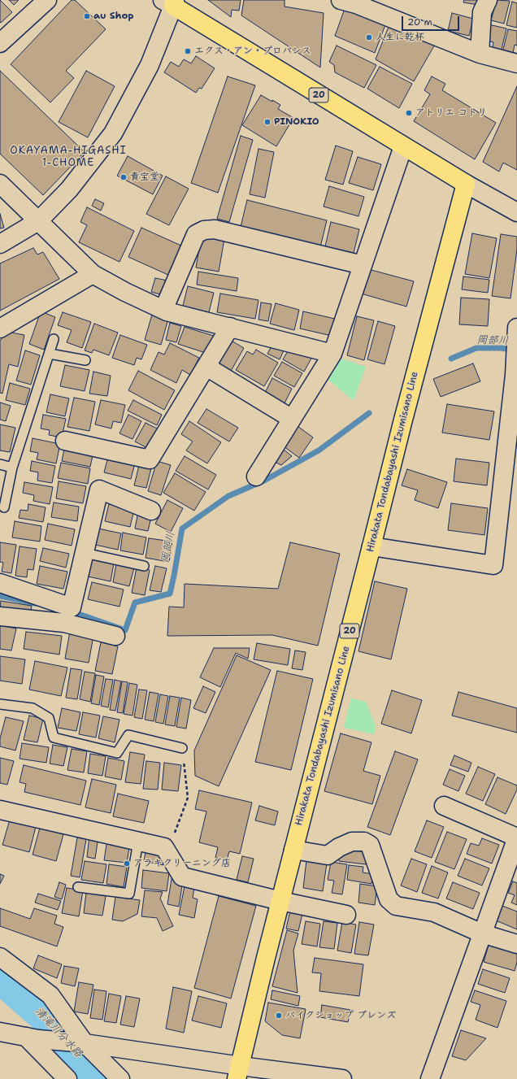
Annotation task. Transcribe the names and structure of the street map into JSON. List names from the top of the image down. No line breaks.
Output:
{"streets":{"main road":["20","Hirakata Tondabayashi Izumisano Line"]},"crossings":[["20","Hirakata Tondabayashi Izumisano Line"]],"districts":["OKAYAMA-HIGASHI 1-CHOME"],"water":["岡部川","清滝川分水路"],"places":["au Shop","人生に乾杯","エクス・アン・プロバンス","アトリエ コトリ","PINOKIO","貴宝堂","アラキクリーニング店","バイクショップ ブレンズ"],"scale_bar":"20 m"}
